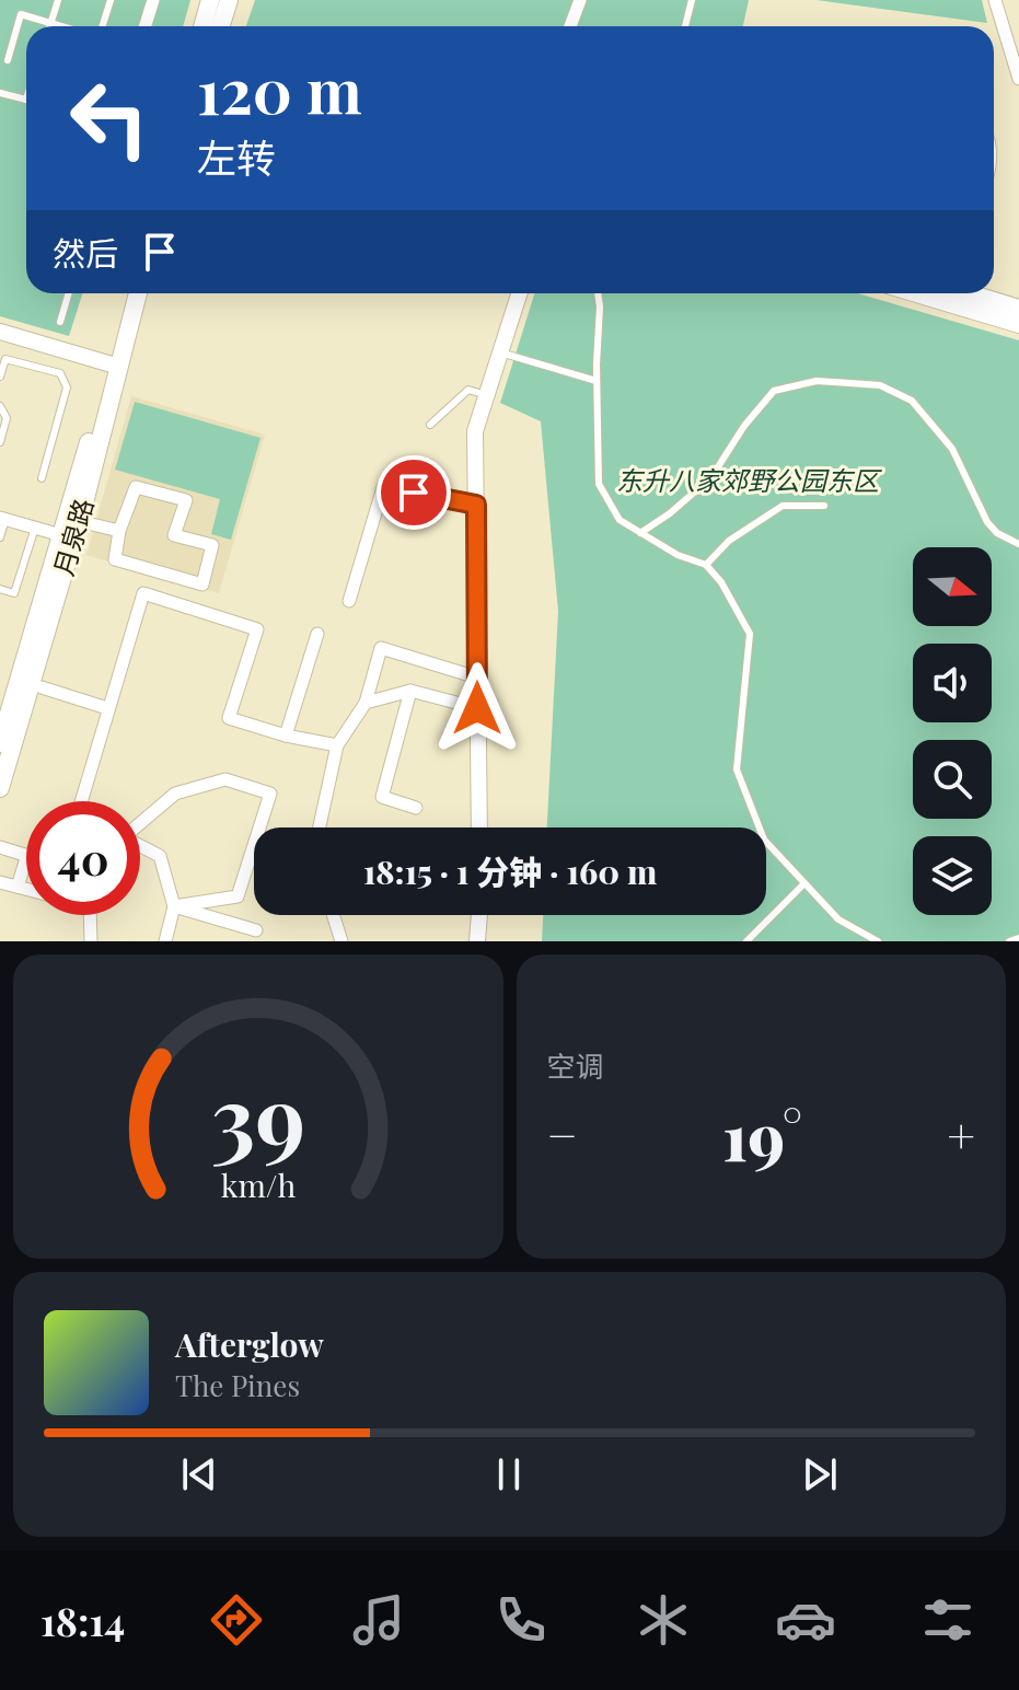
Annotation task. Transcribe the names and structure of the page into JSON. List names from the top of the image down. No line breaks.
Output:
{"streets":{"main road":["月泉路"]},"parks":["东升八家郊野公园东区"],"north":"right","page":{"turn":["120 m","左转"],"then":"然后","limit":"40","trip":"18:15 · 1 分钟 · 160 m","tile":"空调","heat":["−","19°","+"],"song":["Afterglow","The Pines"],"tabs":"18:14","gauge":["39","km/h"]}}
